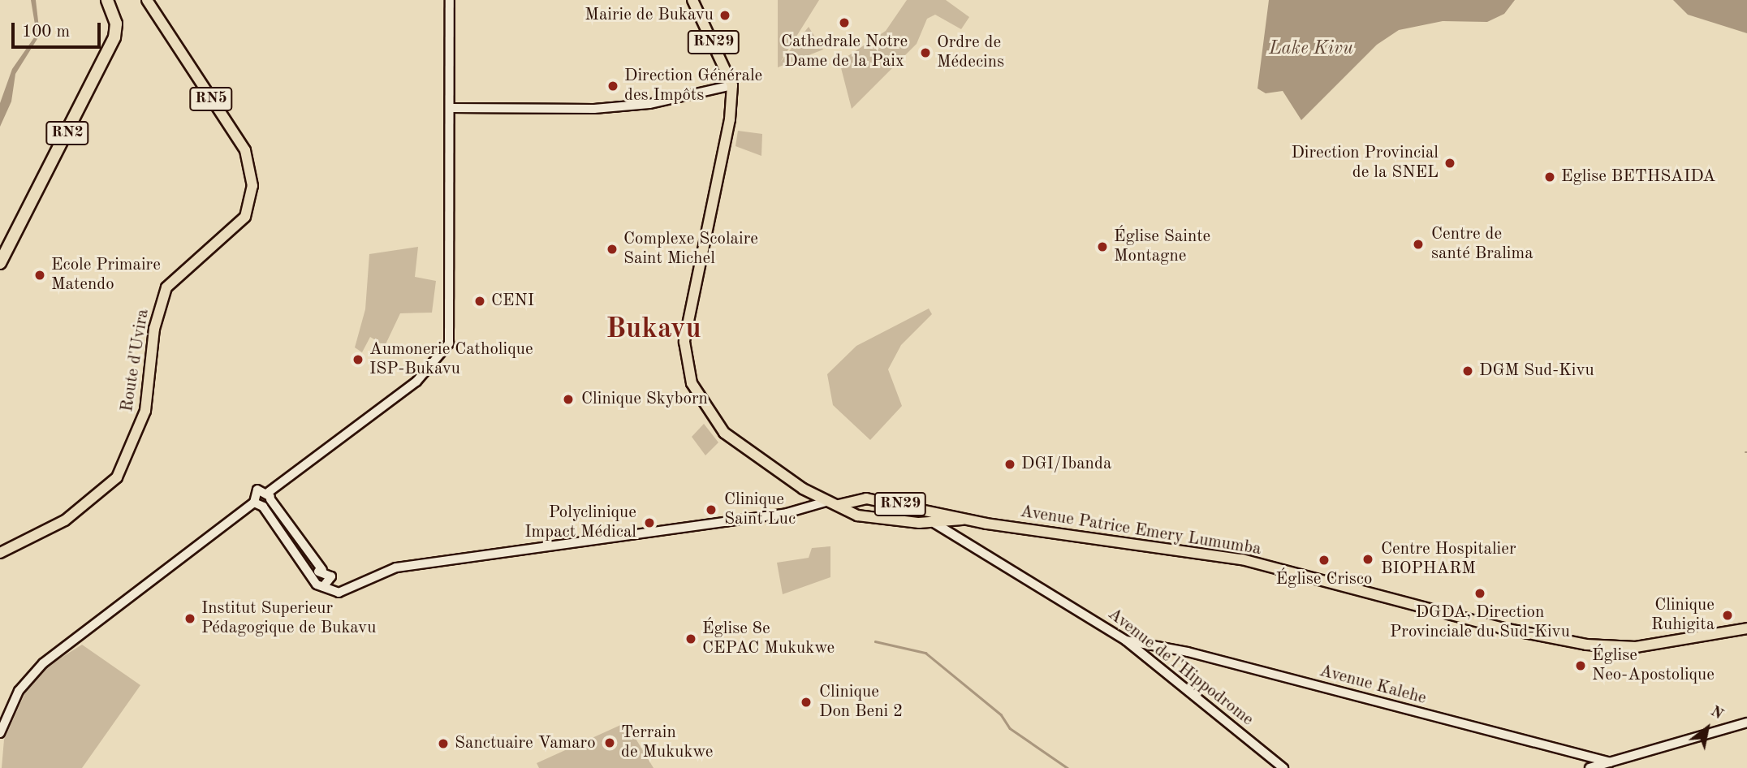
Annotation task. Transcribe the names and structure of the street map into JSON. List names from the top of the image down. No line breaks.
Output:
{"streets":{"highway":["RN2"],"main road":["RN29","RN5","Route d'Uvira","Avenue Patrice Emery Lumumba"],"street":["Avenue de l'Hippodrome","Avenue Kalehe"]},"crossings":[["Avenue Patrice Emery Lumumba","Avenue de l'Hippodrome"],["Avenue de l'Hippodrome","Avenue Kalehe"]],"districts":["Bukavu"],"water":["Lake Kivu"],"places":["Mairie de Bukavu","Cathedrale Notre Dame de la Paix","Ordre de Médecins","Direction Générale des Impôts","Direction Provincial de la SNEL","Eglise BETHSAIDA","Centre de santé Bralima","Église Sainte Montagne","Complexe Scolaire Saint Michel","Ecole Primaire Matendo","CENI","Aumonerie Catholique ISP-Bukavu","DGM Sud-Kivu","Clinique Skyborn","DGI/Ibanda","Clinique Saint Luc","Polyclinique Impact Médical","Centre Hospitalier BIOPHARM","Église Crisco","DGDA, Direction Provinciale du Sud-Kivu","Clinique Ruhigita","Institut Superieur Pédagogique de Bukavu","Église 8e CEPAC Mukukwe","Église Neo-Apostolique","Clinique Don Beni 2","Terrain de Mukukwe","Sanctuaire Vamaro"],"scale_bar":"100 m","north":"top right"}
